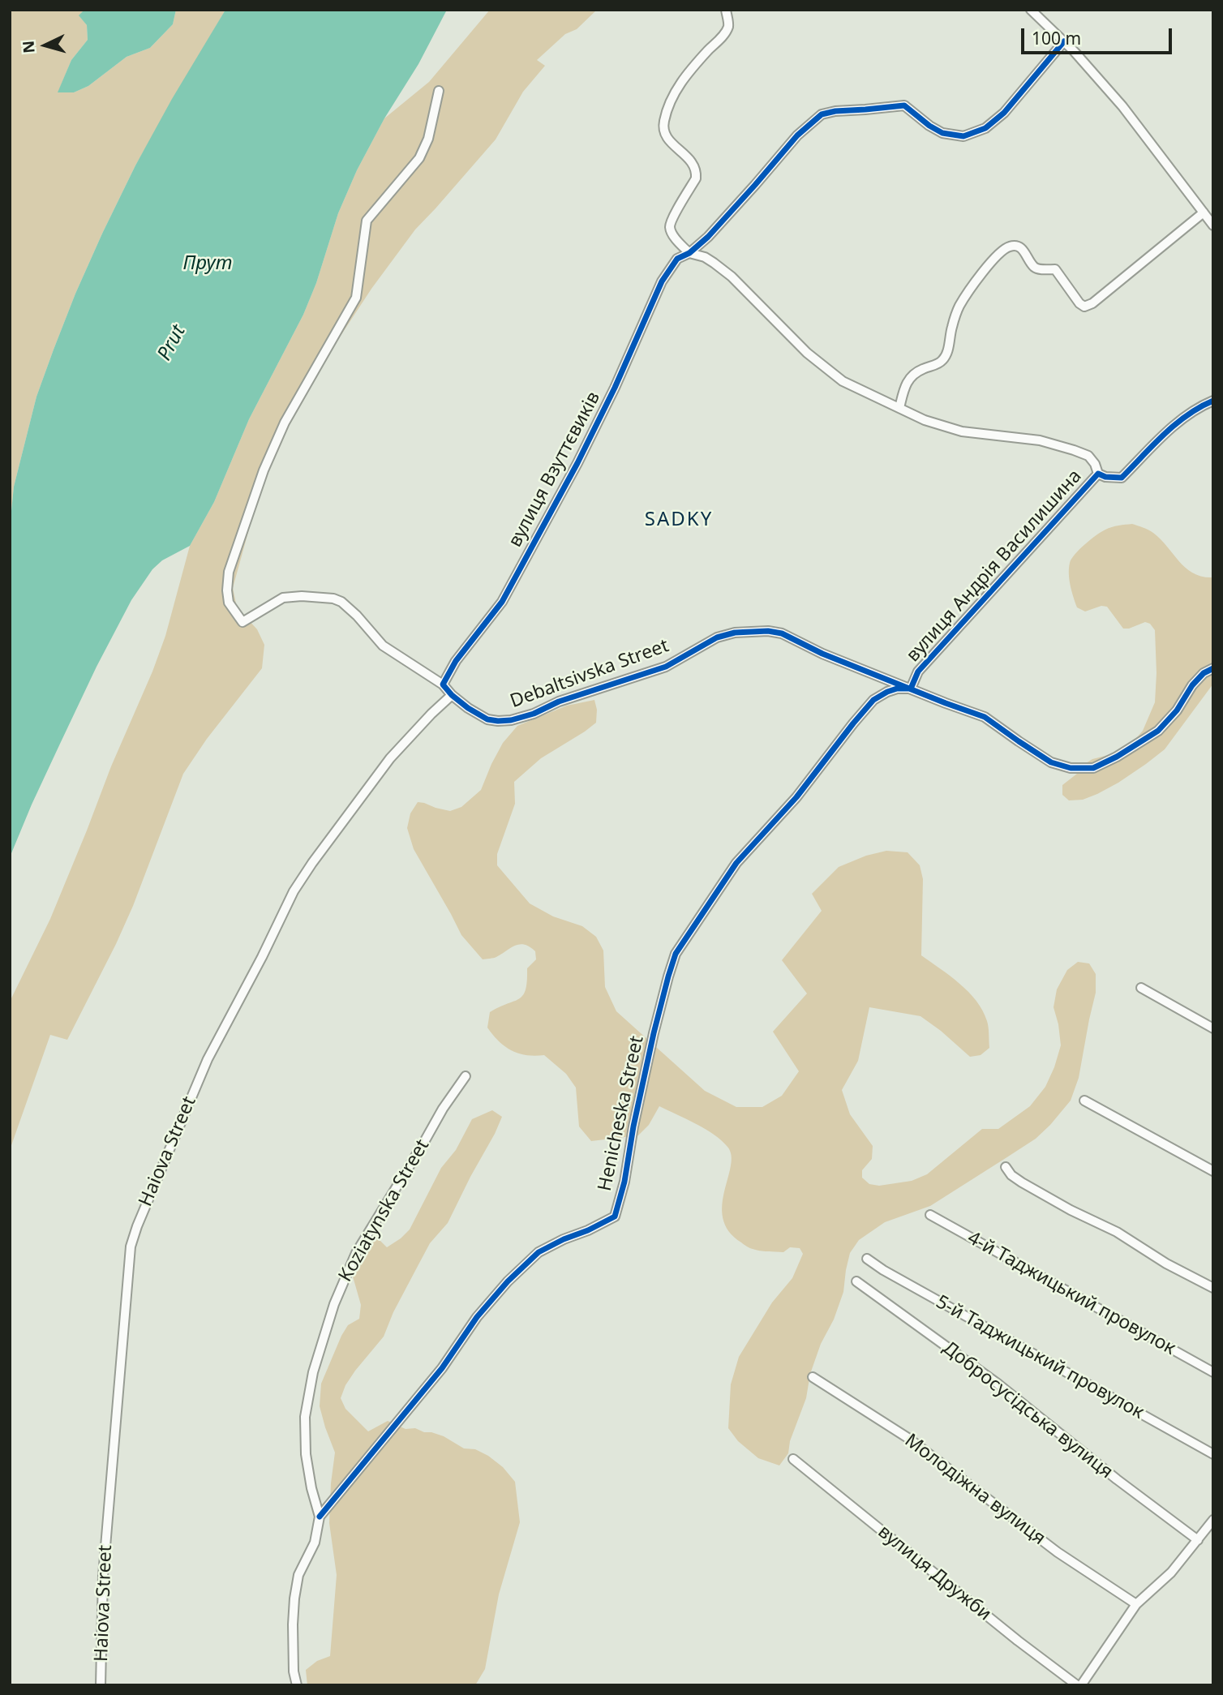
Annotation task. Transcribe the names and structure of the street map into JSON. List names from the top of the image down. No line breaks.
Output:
{"streets":{"street":["вулиця Взуттєвиків","вулиця Андрія Василишина","Debaltsivska Street","Henicheska Street","Haiova Street","Koziatynska Street","4-й Таджицький провулок","5-й Таджицький провулок","Добросусідська вулиця","Молодіжна вулиця","вулиця Дружби"]},"crossings":[["вулиця Андрія Василишина","Debaltsivska Street"],["вулиця Андрія Василишина","Henicheska Street"],["Debaltsivska Street","Henicheska Street"],["Debaltsivska Street","Haiova Street"],["Henicheska Street","Koziatynska Street"]],"districts":["SADKY"],"water":["Прут","Prut"],"scale_bar":"100 m","north":"left"}
